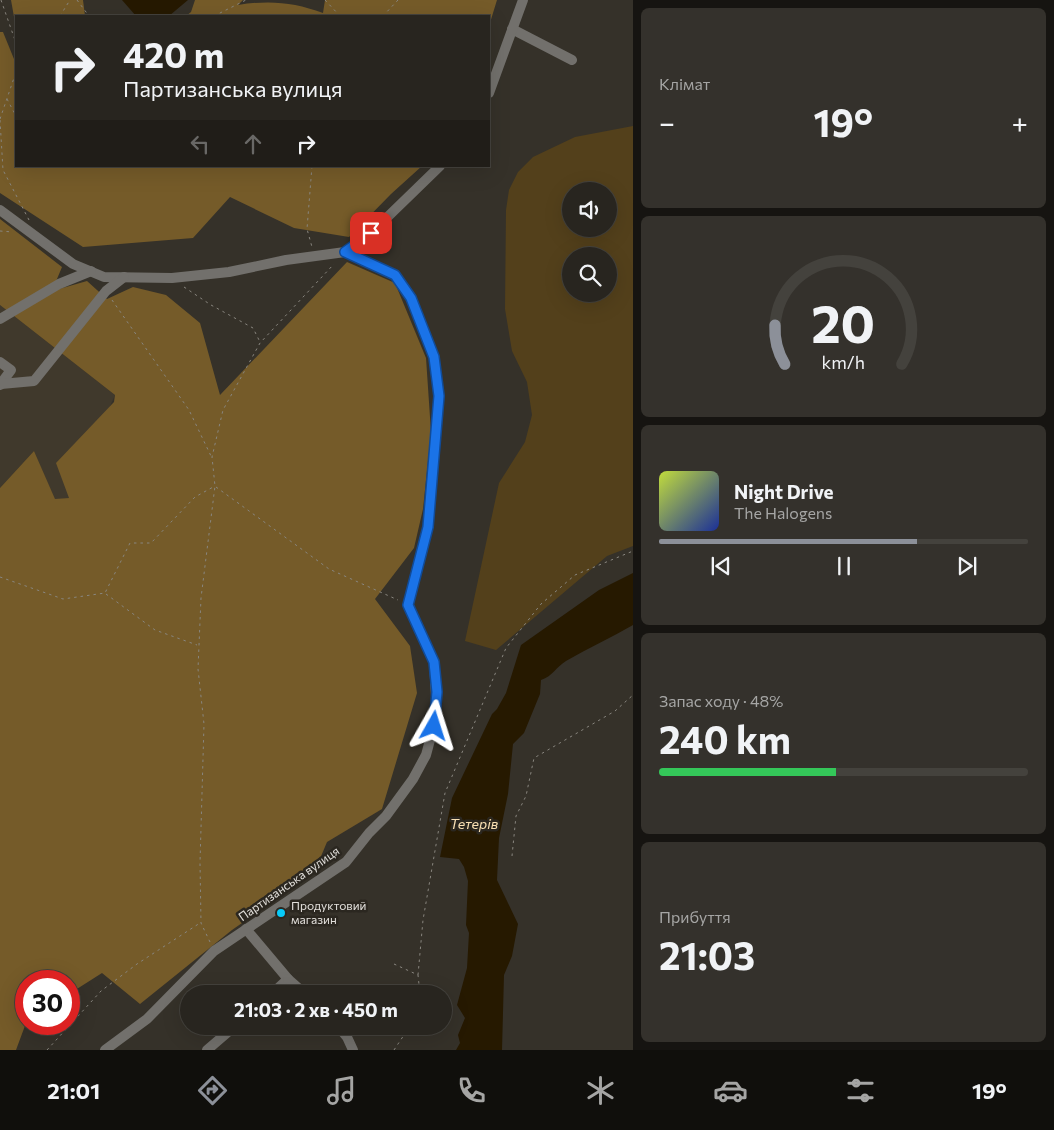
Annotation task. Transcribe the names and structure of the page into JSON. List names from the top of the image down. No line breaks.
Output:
{"streets":{"street":["Партизанська вулиця"]},"water":["Тетерів"],"places":["Продуктовий магазин"],"page":{"tile":["Клімат",["Запас ходу · 48%","240 km"],["Прибуття","21:03"]],"turn":["420 m","Партизанська вулиця"],"heat":["−","19°","+"],"song":["Night Drive","The Halogens"],"limit":"30","trip":"21:03 · 2 хв · 450 m","tabs":["21:01","19°"],"gauge":["20","km/h"]}}
